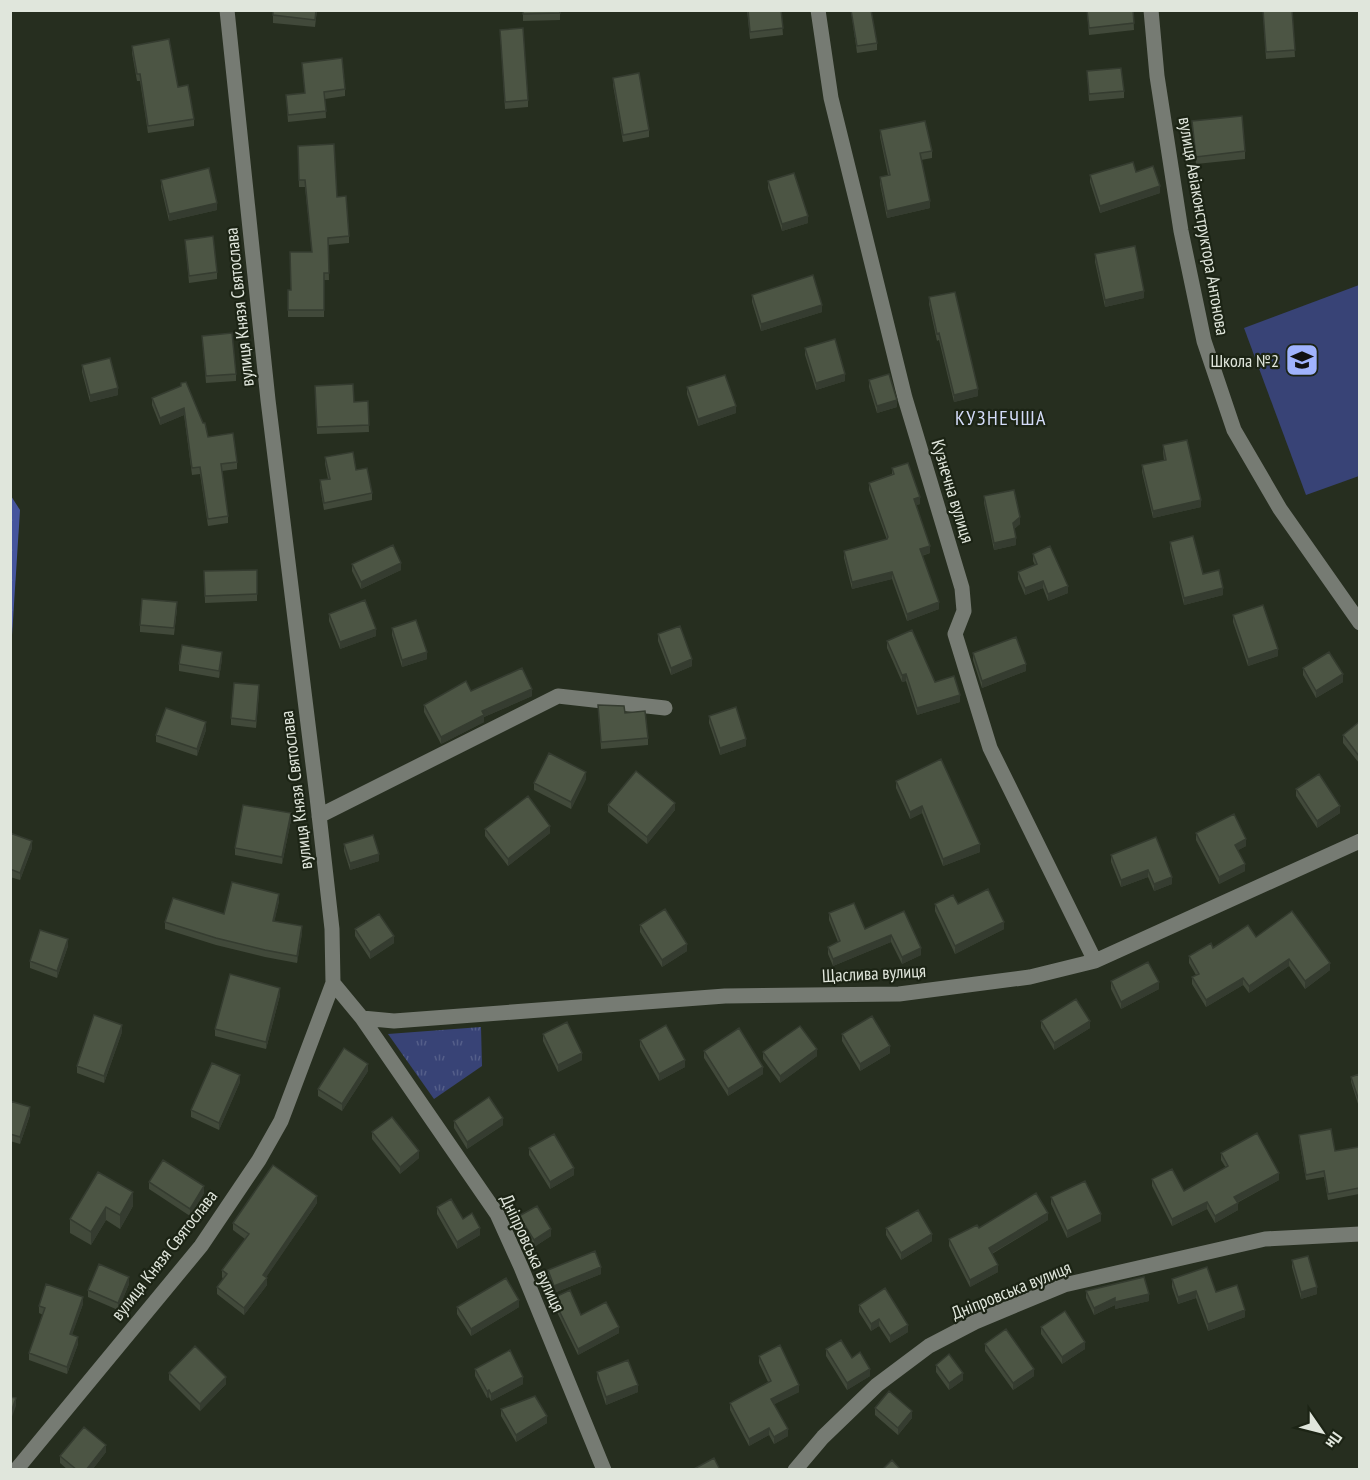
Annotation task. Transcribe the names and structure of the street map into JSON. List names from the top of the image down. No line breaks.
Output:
{"streets":{"street":["вулиця Авіаконструктора Антонова","вулиця Князя Святослава","Кузнечна вулиця","Щаслива вулиця","Дніпровська вулиця"]},"crossings":[["вулиця Князя Святослава","Дніпровська вулиця"],["Кузнечна вулиця","Щаслива вулиця"],["Щаслива вулиця","Дніпровська вулиця"]],"districts":["КУЗНЕЧША"],"places":{"school or university":["Школа №2"]},"north":"bottom right"}
